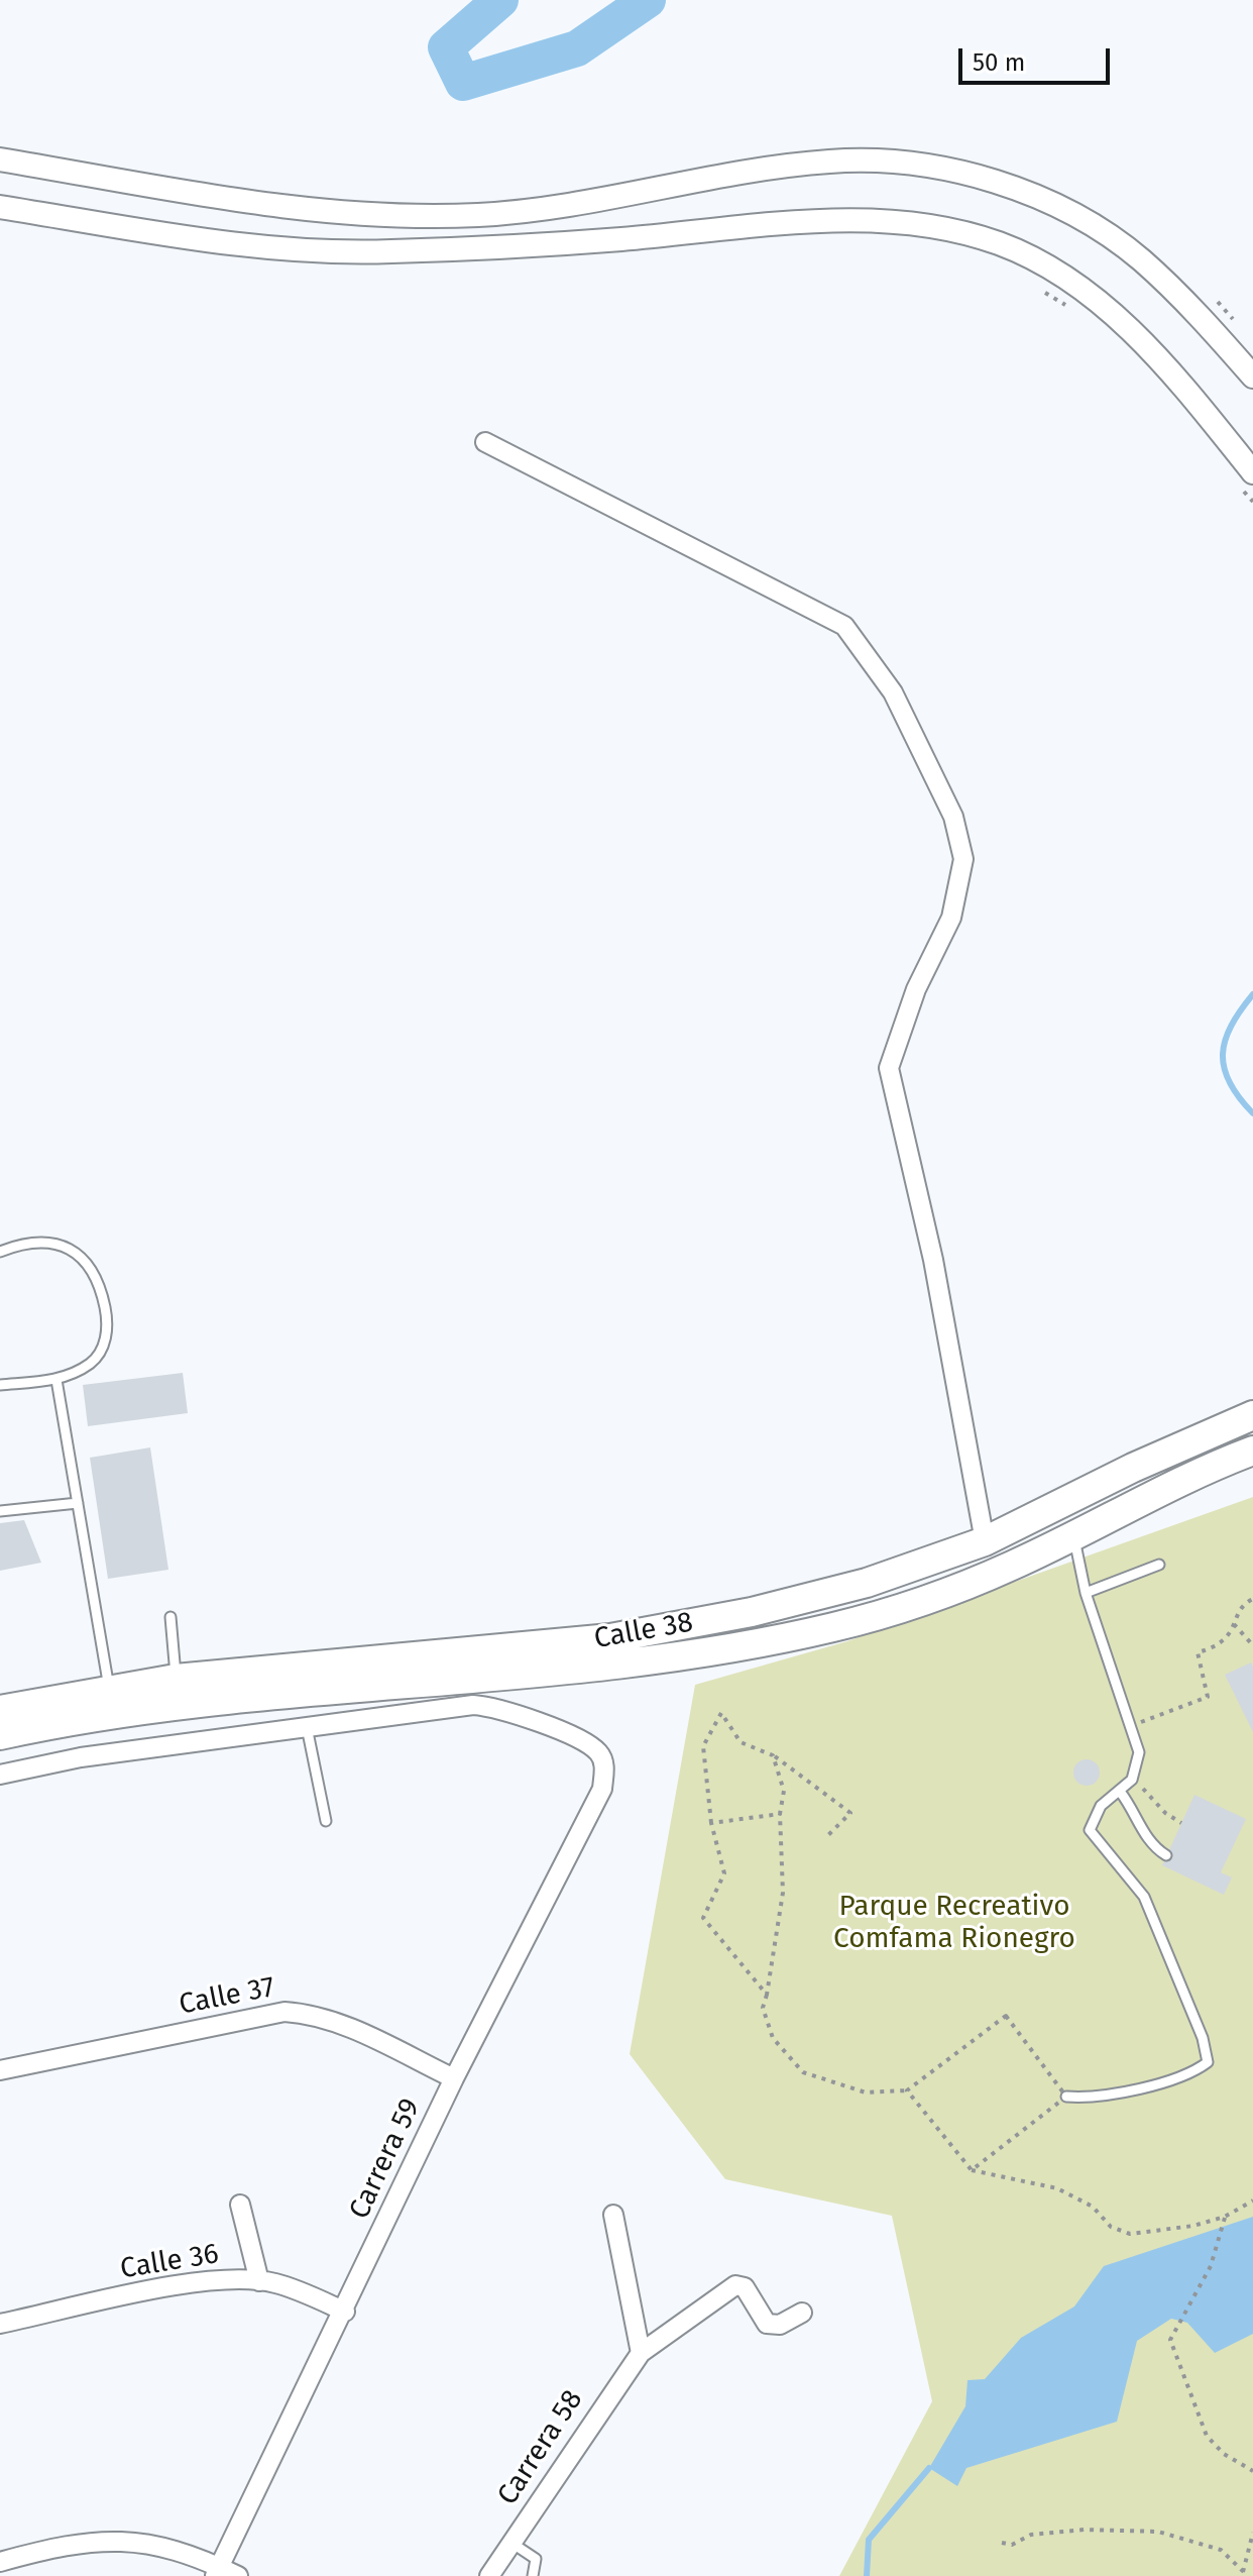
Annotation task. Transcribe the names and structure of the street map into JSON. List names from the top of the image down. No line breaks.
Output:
{"streets":{"main road":["Calle 38"],"street":["Calle 37","Carrera 59","Calle 36","Carrera 58"]},"crossings":[["Calle 37","Carrera 59"],["Carrera 59","Calle 36"]],"parks":["Parque Recreativo Comfama Rionegro"],"scale_bar":"50 m"}
